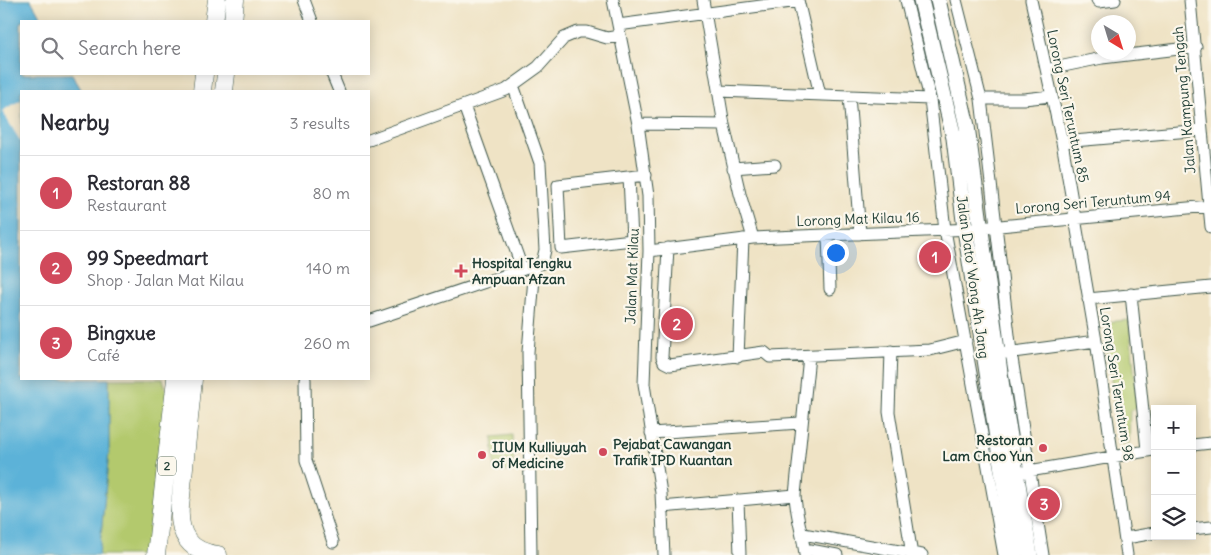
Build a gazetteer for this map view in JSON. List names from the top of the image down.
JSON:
{
  "streets": {
    "highway": ["2"],
    "main road": ["Jalan Dato' Wong Ah Jang"],
    "street": [
      "Jalan Kampung Tengah",
      "Lorong Seri Teruntum 85",
      "Lorong Seri Teruntum 94",
      "Lorong Mat Kilau 16",
      "Jalan Mat Kilau",
      "Lorong Seri Teruntum 98"
    ]
  },
  "crossings": [
    ["Jalan Kampung Tengah", "Lorong Seri Teruntum 94"],
    ["Lorong Seri Teruntum 85", "Lorong Seri Teruntum 94"],
    ["Lorong Seri Teruntum 85", "Lorong Seri Teruntum 98"],
    ["Lorong Seri Teruntum 94", "Lorong Mat Kilau 16"],
    ["Lorong Seri Teruntum 94", "Jalan Dato' Wong Ah Jang"],
    ["Lorong Seri Teruntum 94", "Lorong Seri Teruntum 98"],
    ["Lorong Mat Kilau 16", "Jalan Mat Kilau"],
    ["Lorong Mat Kilau 16", "Jalan Dato' Wong Ah Jang"]
  ],
  "places": {
    "health": ["Hospital Tengku Ampuan Afzan"],
    "other": ["Restoran Lam Choo Yun", "Pejabat Cawangan Trafik IPD Kuantan", "IIUM Kulliyyah of Medicine"]
  },
  "north": "bottom right",
  "page": {
    "search": "Search here",
    "heading": ["Nearby", "3 results"],
    "list": [
      {
        "mark": "1",
        "name": "Restoran 88",
        "note": "Restaurant",
        "value": "80 m"
      },
      {
        "mark": "2",
        "name": "99 Speedmart",
        "note": "Shop · Jalan Mat Kilau",
        "value": "140 m"
      },
      {
        "mark": "3",
        "name": "Bingxue",
        "note": "Café",
        "value": "260 m"
      }
    ],
    "pins": ["1", "2", "3"],
    "map_buttons": ["+", "−"]
  }
}
